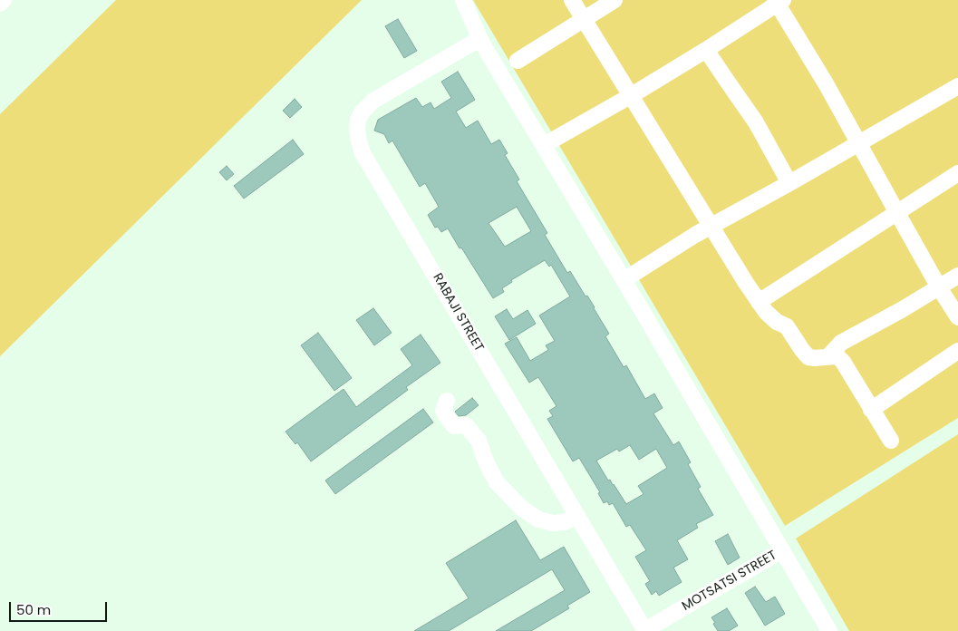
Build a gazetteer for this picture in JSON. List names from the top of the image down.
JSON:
{
  "streets": {
    "street": ["RABAJI STREET", "MOTSATSI STREET"]
  },
  "crossings": [
    ["RABAJI STREET", "MOTSATSI STREET"]
  ],
  "scale_bar": "50 m"
}
